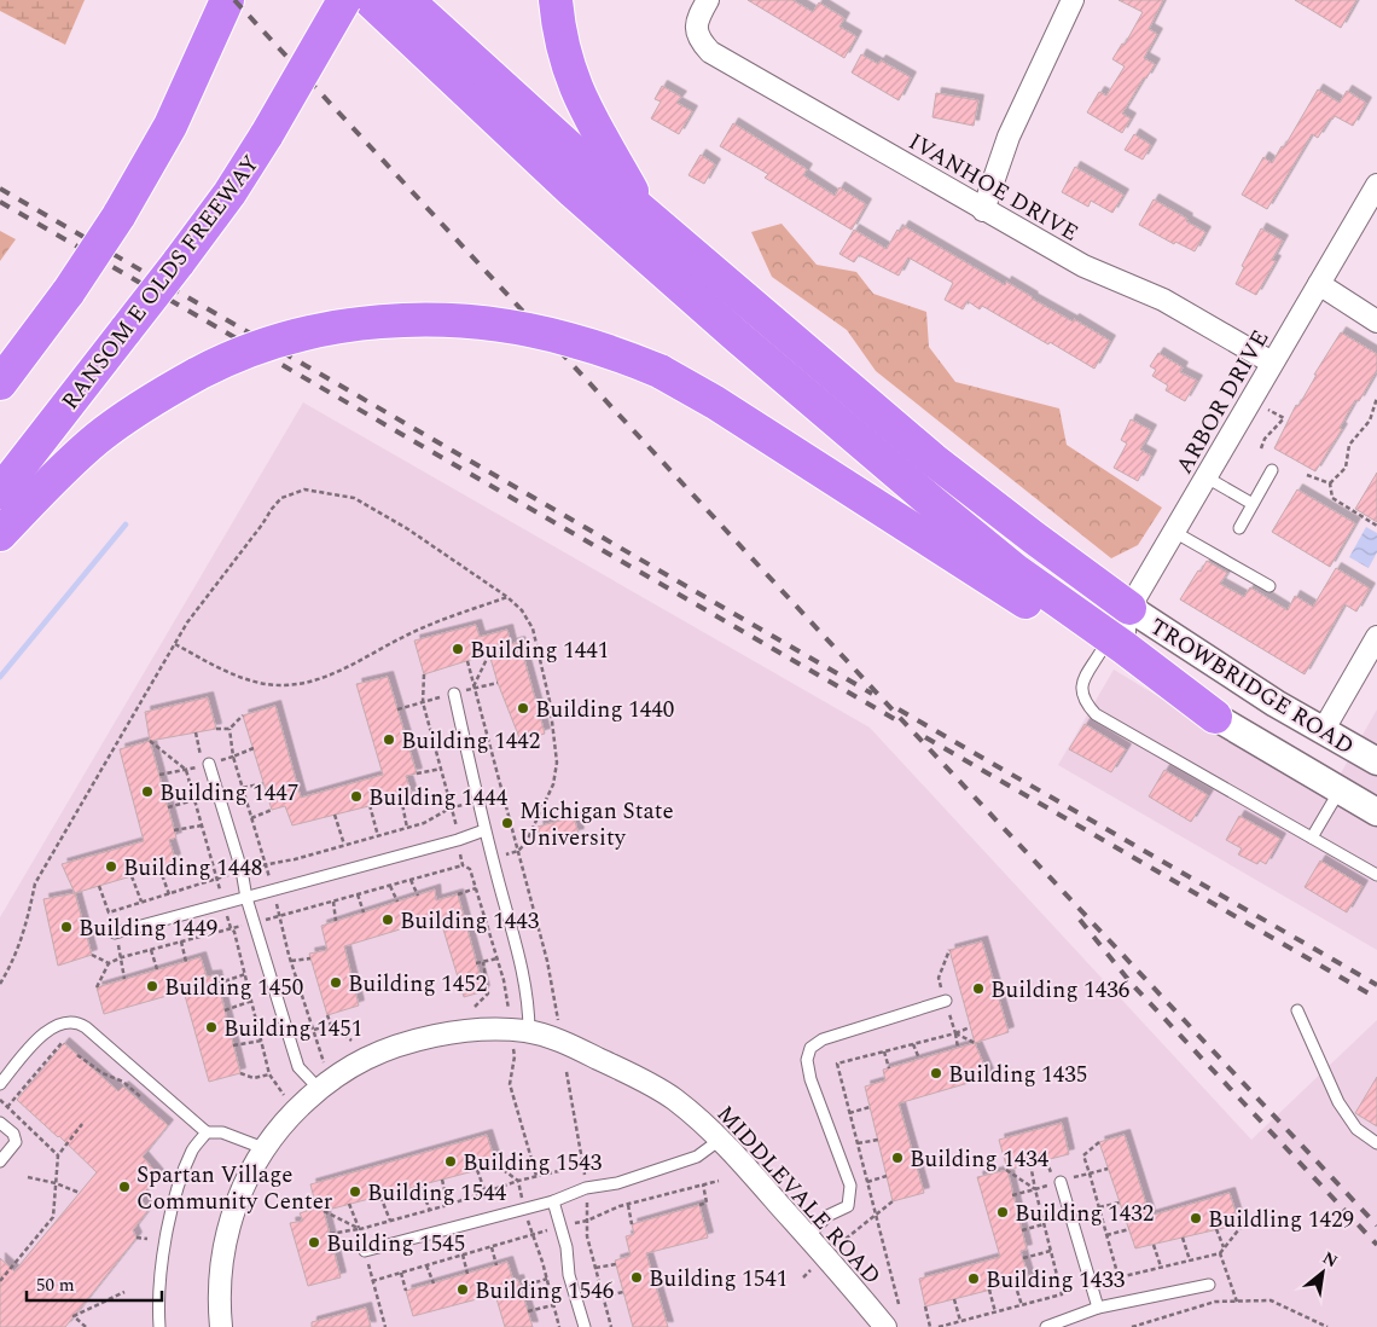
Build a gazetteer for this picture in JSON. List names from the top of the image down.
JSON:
{
  "streets": {
    "highway": ["RANSOM E OLDS FREEWAY"],
    "street": [
      "IVANHOE DRIVE",
      "ARBOR DRIVE",
      "TROWBRIDGE ROAD",
      "MIDDLEVALE ROAD"
    ]
  },
  "crossings": [
    ["IVANHOE DRIVE", "ARBOR DRIVE"],
    ["ARBOR DRIVE", "TROWBRIDGE ROAD"]
  ],
  "places": [
    "Building 1441",
    "Building 1440",
    "Building 1442",
    "Building 1447",
    "Building 1444",
    "Michigan State University",
    "Building 1448",
    "Building 1443",
    "Building 1449",
    "Building 1452",
    "Building 1450",
    "Building 1436",
    "Building 1451",
    "Building 1435",
    "Building 1434",
    "Building 1543",
    "Spartan Village Community Center",
    "Building 1544",
    "Building 1432",
    "Buildling 1429",
    "Building 1545",
    "Building 1541",
    "Building 1433",
    "Building 1546"
  ],
  "scale_bar": "50 m",
  "north": "top right"
}
